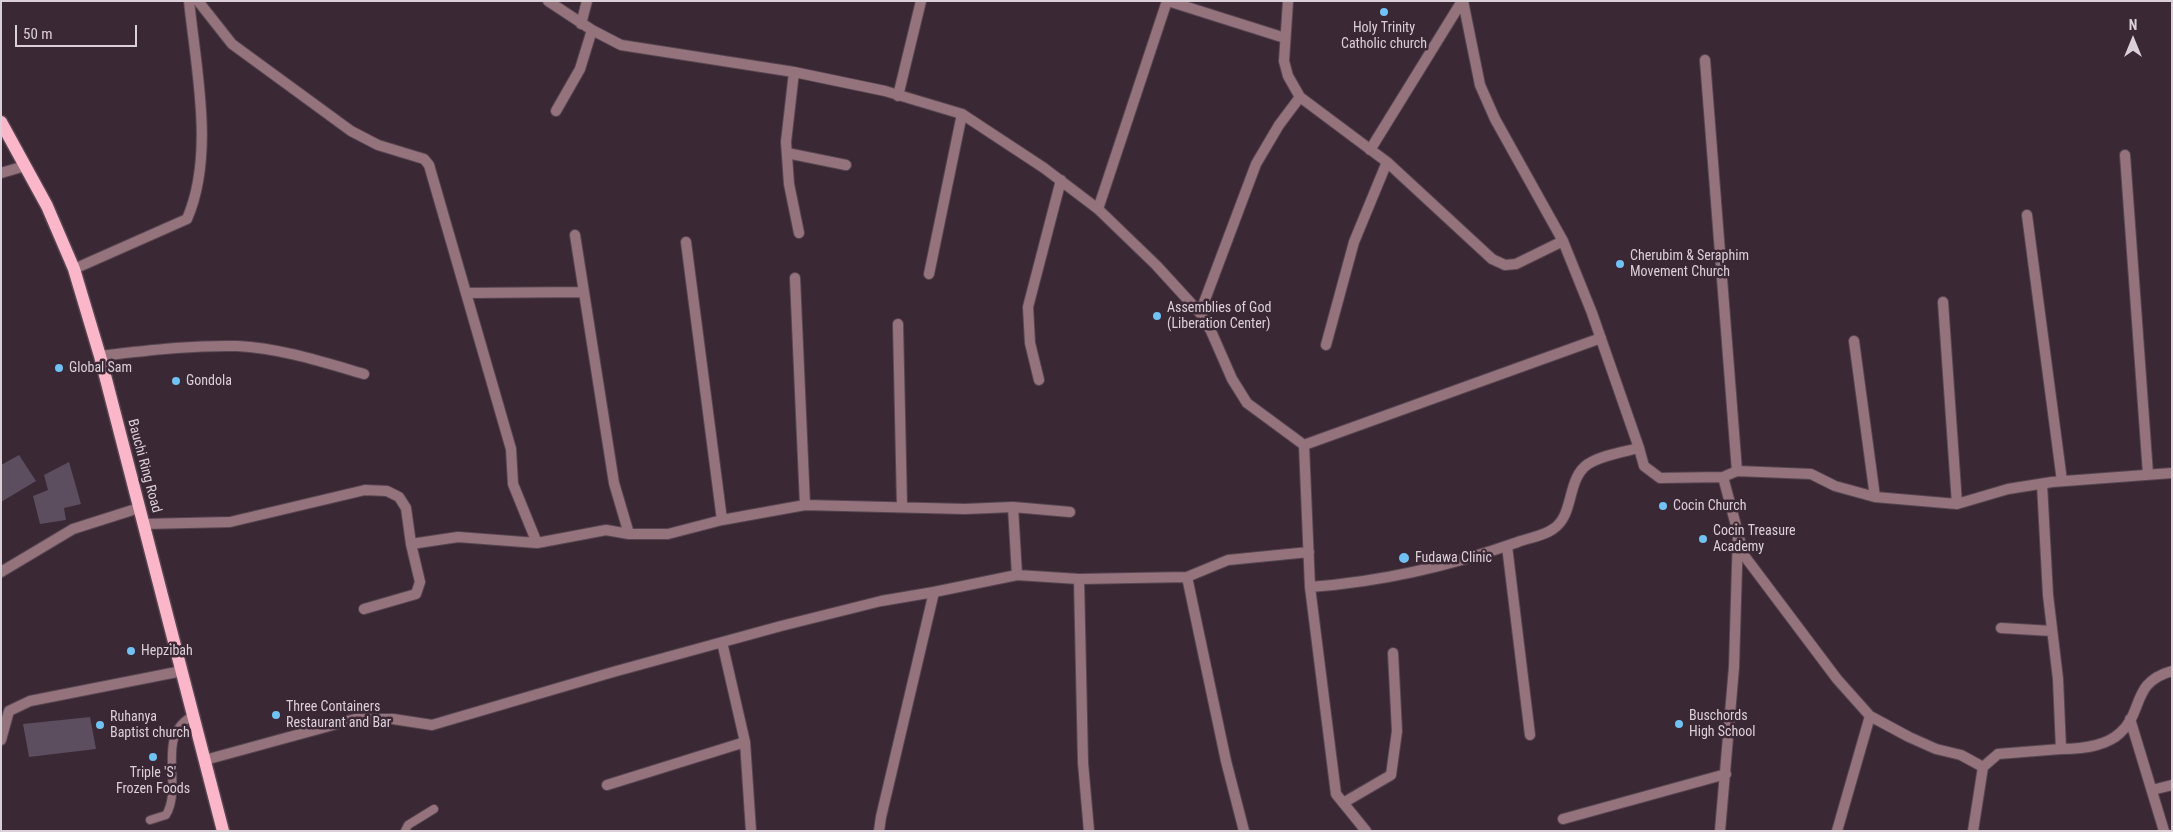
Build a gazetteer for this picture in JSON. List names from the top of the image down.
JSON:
{
  "streets": {
    "main road": ["Bauchi Ring Road"]
  },
  "places": [
    "Holy Trinity Catholic church",
    "Cherubim & Seraphim Movement Church",
    "Assemblies of God (Liberation Center)",
    "Global Sam",
    "Gondola",
    "Cocin Church",
    "Cocin Treasure Academy",
    "Fudawa Clinic",
    "Hepzibah",
    "Three Containers Restaurant and Bar",
    "Buschords High School",
    "Ruhanya Baptist church",
    "Triple 'S' Frozen Foods"
  ],
  "scale_bar": "50 m",
  "north": "top"
}
